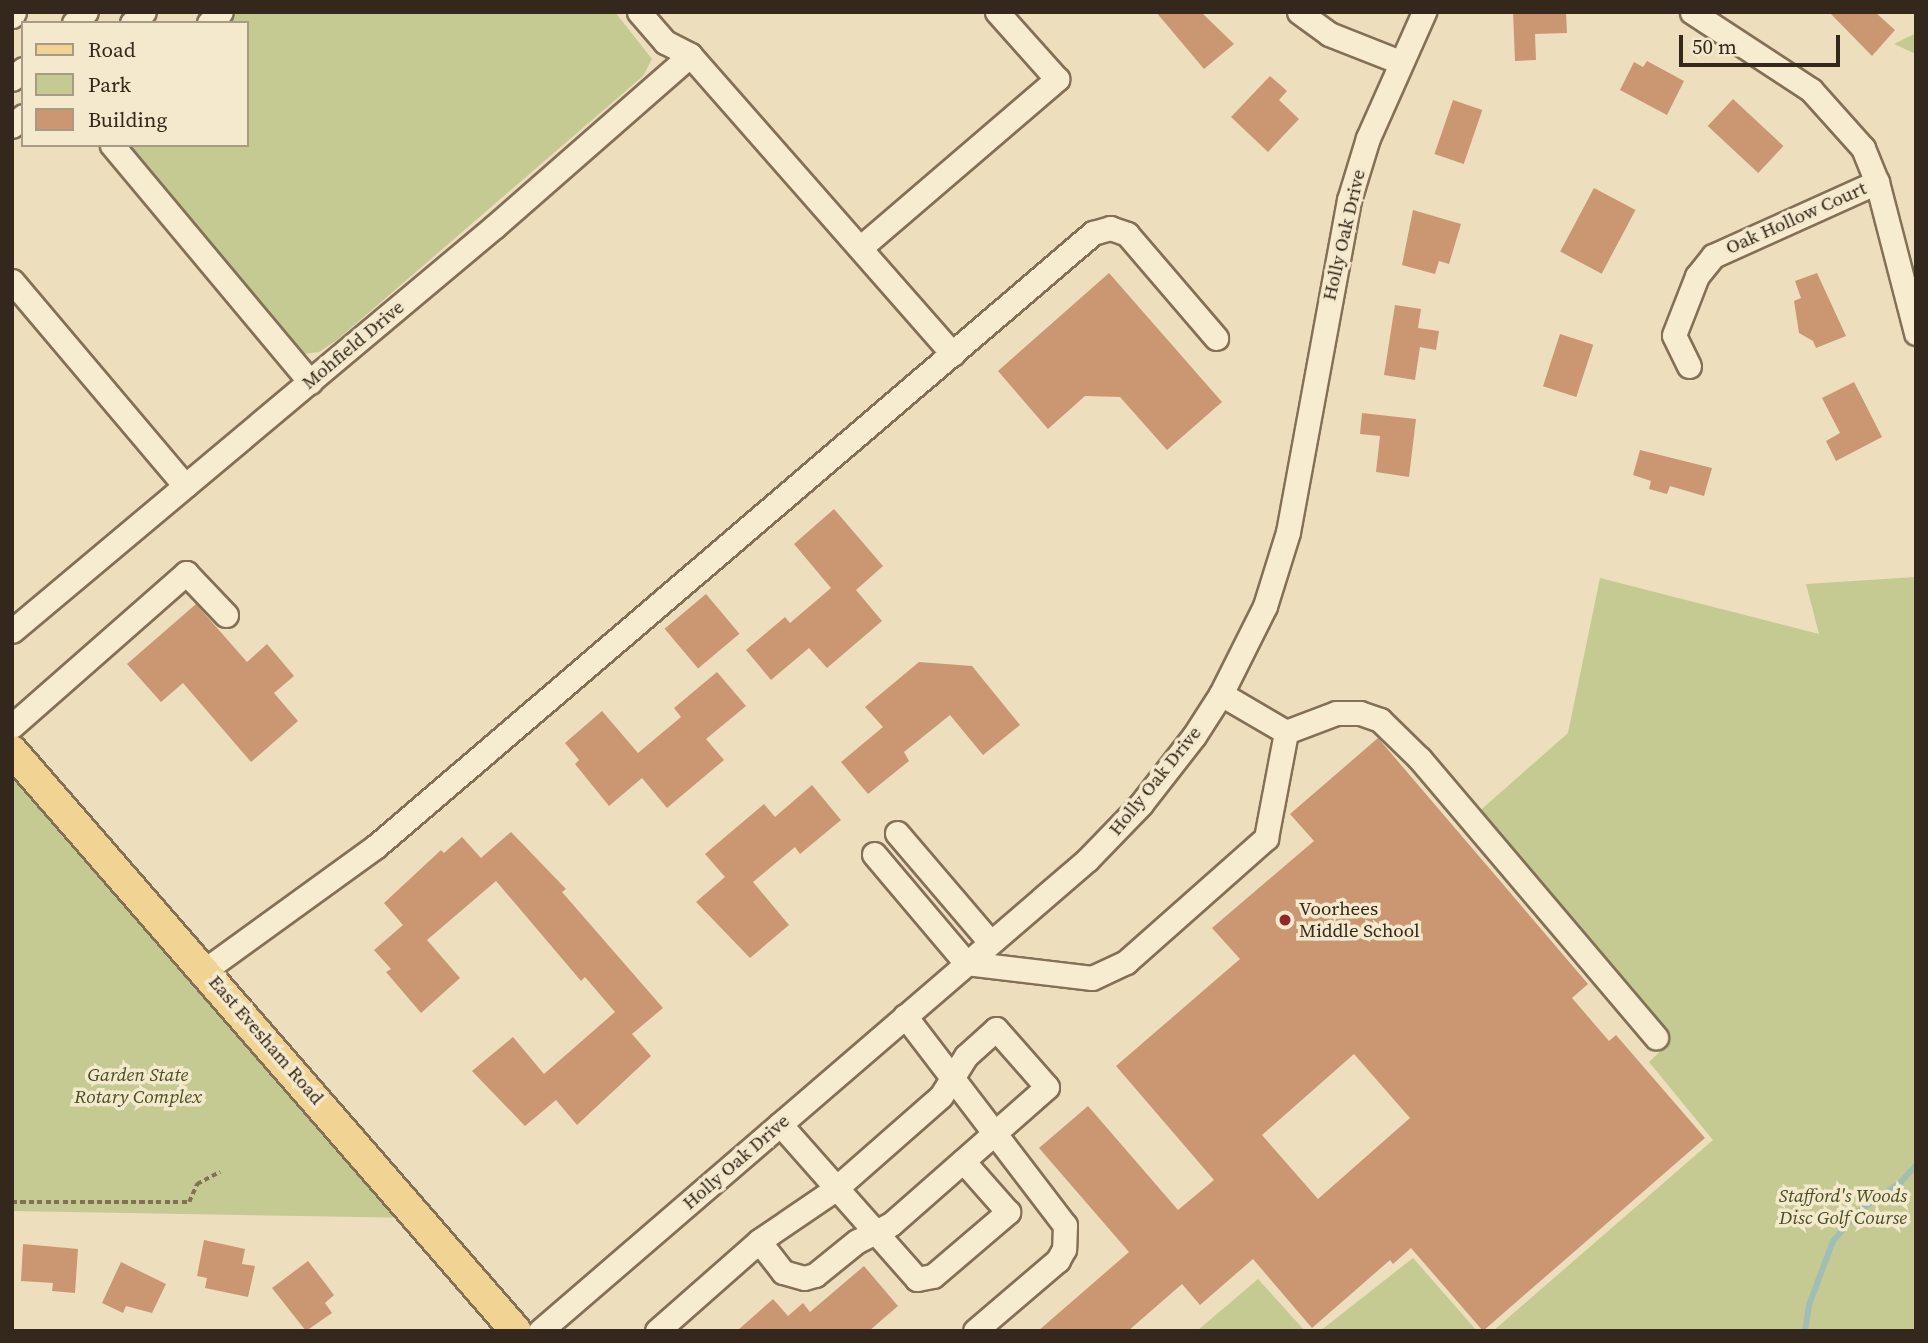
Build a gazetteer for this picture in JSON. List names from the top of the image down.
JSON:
{
  "streets": {
    "main road": ["East Evesham Road"],
    "street": ["Oak Hollow Court", "Holly Oak Drive", "Mohfield Drive"]
  },
  "parks": ["Garden State Rotary Complex", "Stafford's Woods Disc Golf Course"],
  "places": ["Voorhees Middle School"],
  "legend": ["Road", "Park", "Building"],
  "scale_bar": "50 m"
}
